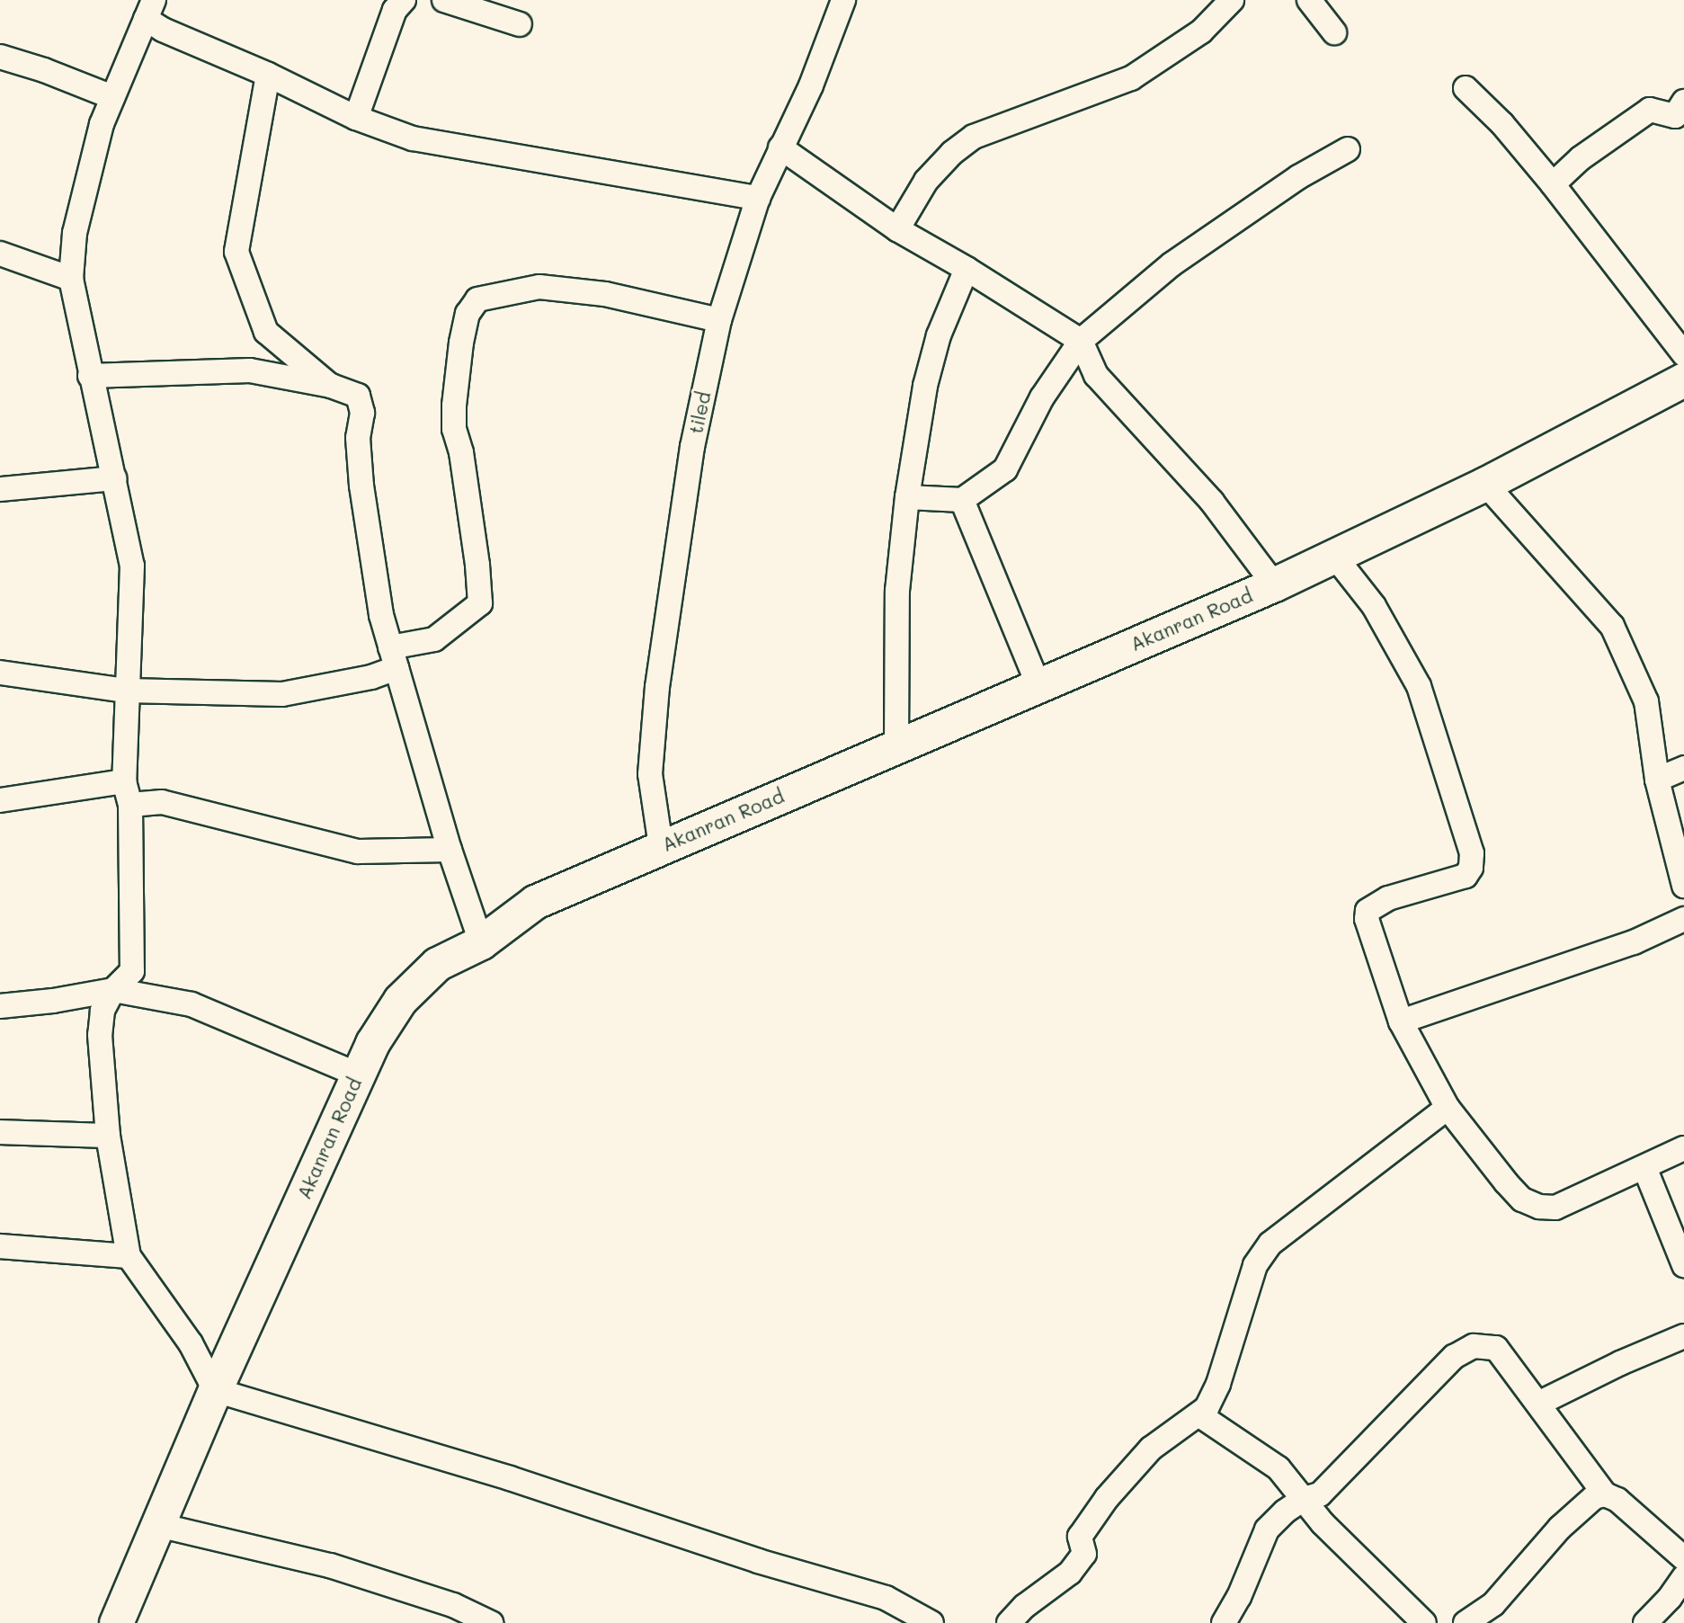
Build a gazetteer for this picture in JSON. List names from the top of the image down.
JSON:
{
  "streets": {
    "main road": ["Akanran Road"],
    "street": ["tiled"]
  },
  "crossings": [
    ["tiled", "Akanran Road"]
  ]
}
